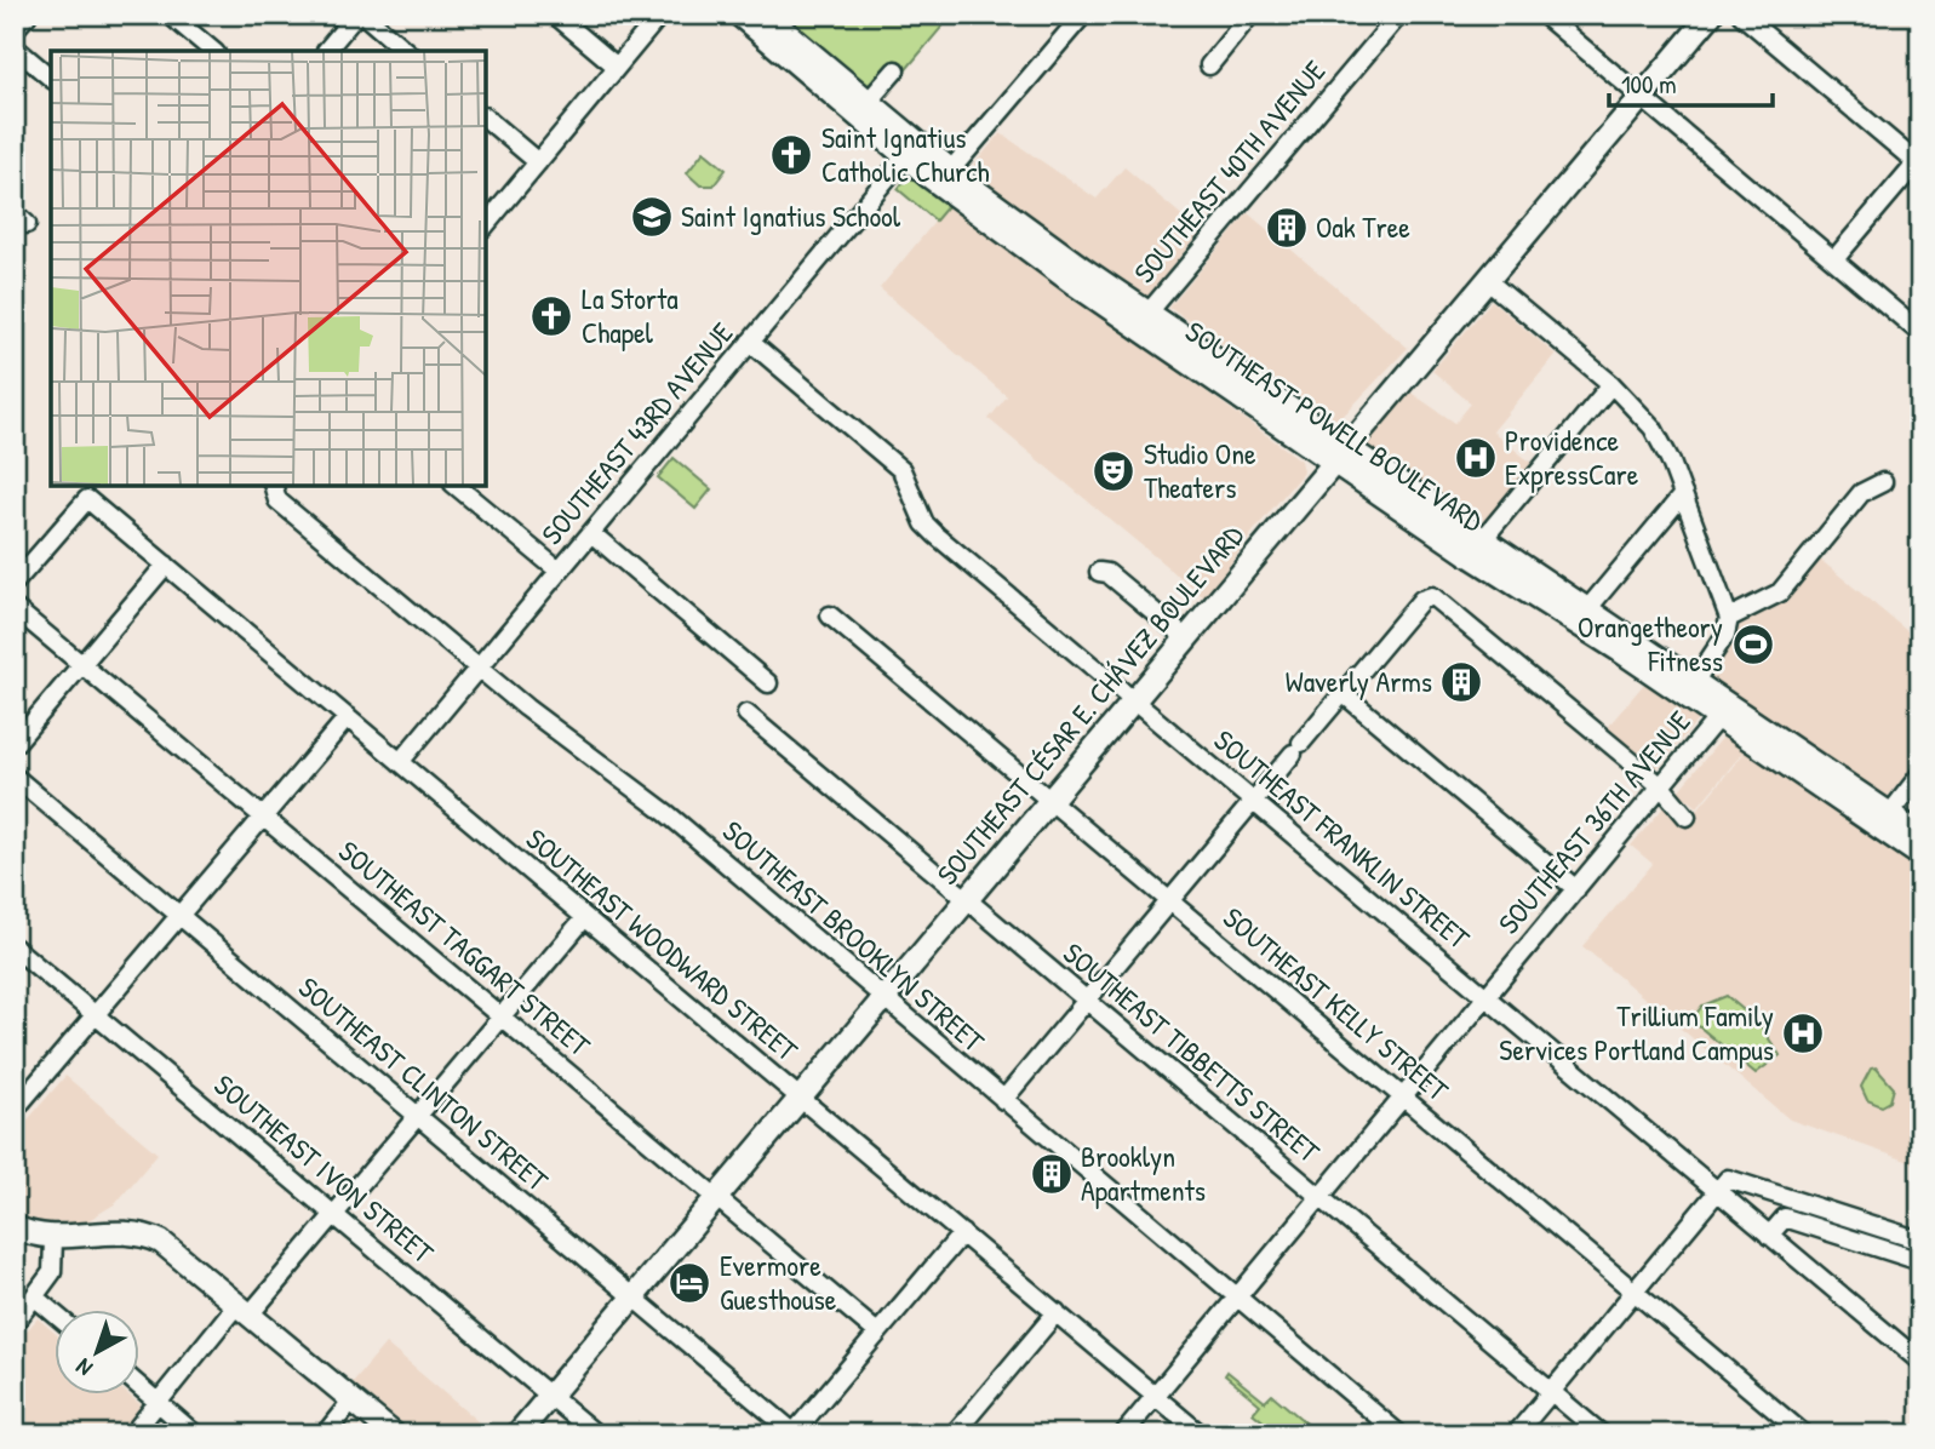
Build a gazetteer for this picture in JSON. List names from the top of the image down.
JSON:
{
  "streets": {
    "main road": ["SOUTHEAST POWELL BOULEVARD", "SOUTHEAST CÉSAR E. CHÁVEZ BOULEVARD"],
    "street": [
      "SOUTHEAST 40TH AVENUE",
      "SOUTHEAST 43RD AVENUE",
      "SOUTHEAST 36TH AVENUE",
      "SOUTHEAST FRANKLIN STREET",
      "SOUTHEAST BROOKLYN STREET",
      "SOUTHEAST WOODWARD STREET",
      "SOUTHEAST TAGGART STREET",
      "SOUTHEAST KELLY STREET",
      "SOUTHEAST TIBBETTS STREET",
      "SOUTHEAST CLINTON STREET",
      "SOUTHEAST IVON STREET"
    ]
  },
  "crossings": [
    ["SOUTHEAST 40TH AVENUE", "SOUTHEAST POWELL BOULEVARD"],
    ["SOUTHEAST POWELL BOULEVARD", "SOUTHEAST 43RD AVENUE"],
    ["SOUTHEAST POWELL BOULEVARD", "SOUTHEAST CÉSAR E. CHÁVEZ BOULEVARD"],
    ["SOUTHEAST POWELL BOULEVARD", "SOUTHEAST 36TH AVENUE"],
    ["SOUTHEAST 43RD AVENUE", "SOUTHEAST FRANKLIN STREET"],
    ["SOUTHEAST 43RD AVENUE", "SOUTHEAST BROOKLYN STREET"],
    ["SOUTHEAST 43RD AVENUE", "SOUTHEAST WOODWARD STREET"],
    ["SOUTHEAST CÉSAR E. CHÁVEZ BOULEVARD", "SOUTHEAST FRANKLIN STREET"],
    ["SOUTHEAST CÉSAR E. CHÁVEZ BOULEVARD", "SOUTHEAST BROOKLYN STREET"],
    ["SOUTHEAST CÉSAR E. CHÁVEZ BOULEVARD", "SOUTHEAST WOODWARD STREET"],
    ["SOUTHEAST CÉSAR E. CHÁVEZ BOULEVARD", "SOUTHEAST TAGGART STREET"],
    ["SOUTHEAST CÉSAR E. CHÁVEZ BOULEVARD", "SOUTHEAST KELLY STREET"],
    ["SOUTHEAST CÉSAR E. CHÁVEZ BOULEVARD", "SOUTHEAST TIBBETTS STREET"],
    ["SOUTHEAST CÉSAR E. CHÁVEZ BOULEVARD", "SOUTHEAST CLINTON STREET"],
    ["SOUTHEAST CÉSAR E. CHÁVEZ BOULEVARD", "SOUTHEAST IVON STREET"],
    ["SOUTHEAST 36TH AVENUE", "SOUTHEAST FRANKLIN STREET"],
    ["SOUTHEAST 36TH AVENUE", "SOUTHEAST BROOKLYN STREET"],
    ["SOUTHEAST 36TH AVENUE", "SOUTHEAST WOODWARD STREET"],
    ["SOUTHEAST 36TH AVENUE", "SOUTHEAST KELLY STREET"],
    ["SOUTHEAST 36TH AVENUE", "SOUTHEAST TIBBETTS STREET"]
  ],
  "places": {
    "church": ["Saint Ignatius Catholic Church", "La Storta Chapel"],
    "school or university": ["Saint Ignatius School"],
    "building": ["Oak Tree", "Waverly Arms", "Brooklyn Apartments"],
    "hospital": ["Providence ExpressCare", "Trillium Family Services Portland Campus"],
    "theatre": ["Studio One Theaters"],
    "sports": ["Orangetheory Fitness"],
    "hotel": ["Evermore Guesthouse"]
  },
  "scale_bar": "100 m",
  "north": "bottom left"
}
